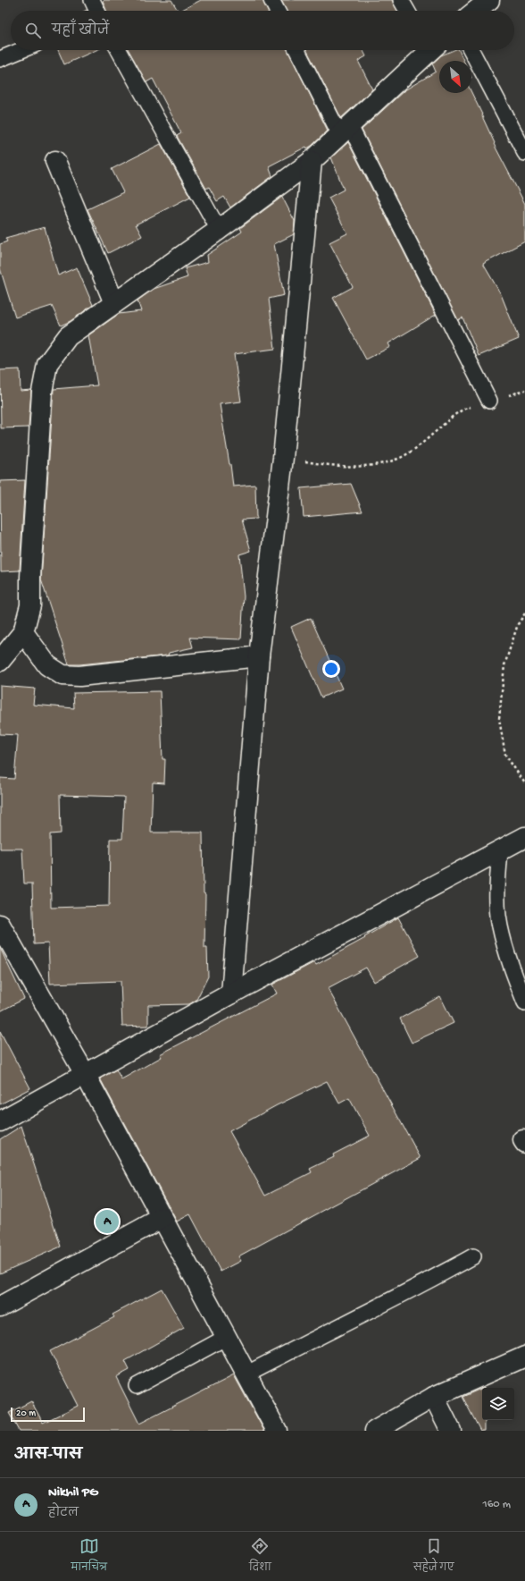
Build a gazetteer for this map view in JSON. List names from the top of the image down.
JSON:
{
  "scale_bar": "20 m",
  "north": "bottom right",
  "page": {
    "search": "यहाँ खोजें",
    "pins": "A",
    "scale": "20 m",
    "heading": "आस-पास",
    "list": [
      {
        "mark": "A",
        "name": "Nikhil PG",
        "note": "होटल",
        "value": "160 m"
      }
    ],
    "nav": ["मानचित्र", "दिशा", "सहेजे गए"]
  }
}
